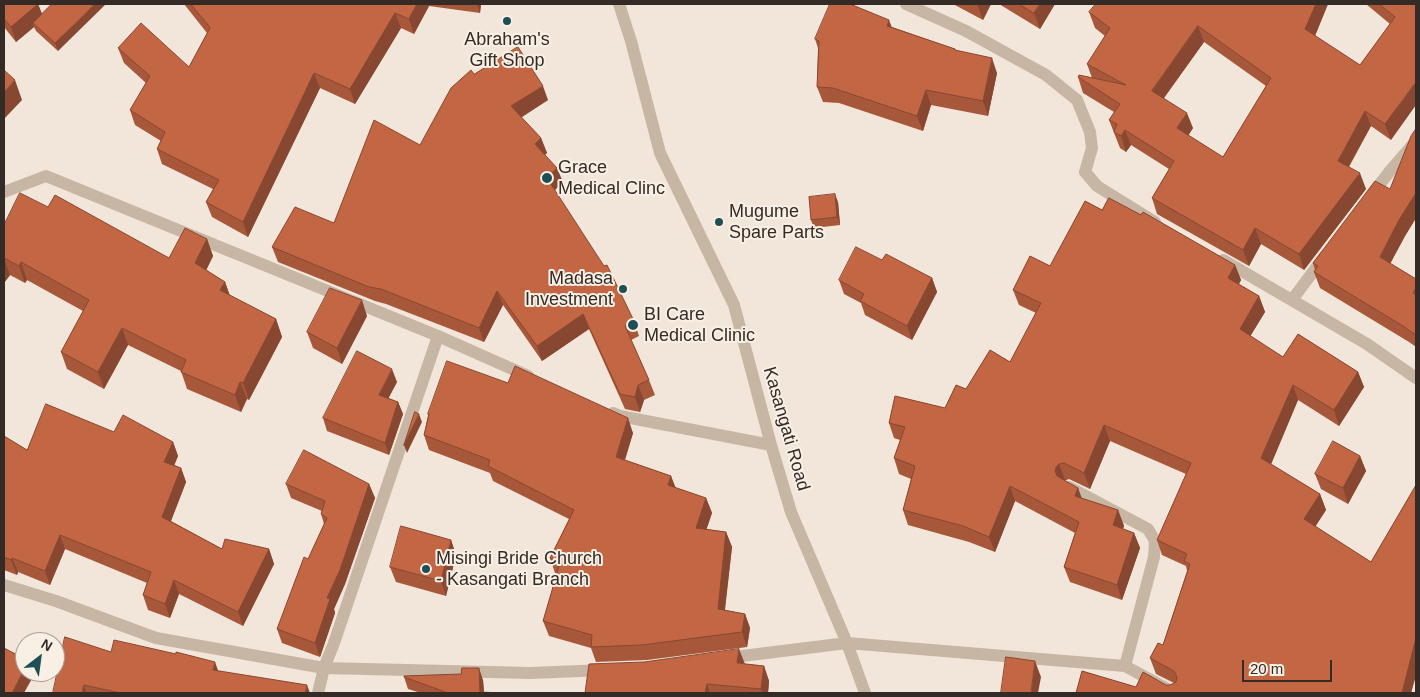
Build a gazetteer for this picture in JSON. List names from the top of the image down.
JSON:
{
  "streets": {
    "street": ["Kasangati Road"]
  },
  "places": [
    "Abraham's Gift Shop",
    "Grace Medical Clinc",
    "Mugume Spare Parts",
    "Madasa Investment",
    "BI Care Medical Clinic",
    "Misingi Bride Church - Kasangati Branch"
  ],
  "scale_bar": "20 m",
  "north": "top right"
}
